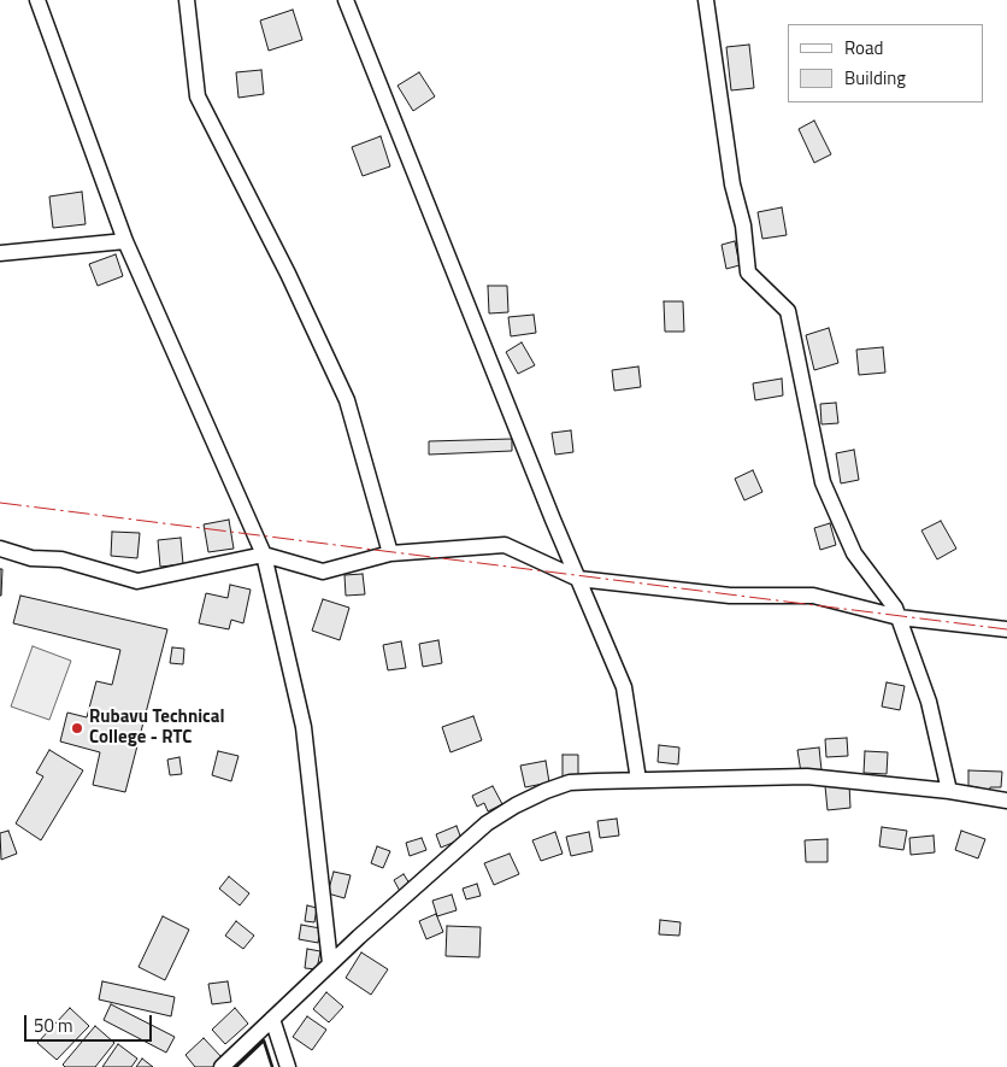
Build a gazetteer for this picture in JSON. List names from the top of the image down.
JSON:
{
  "places": ["Rubavu Technical College - RTC"],
  "legend": ["Road", "Building"],
  "scale_bar": "50 m"
}
